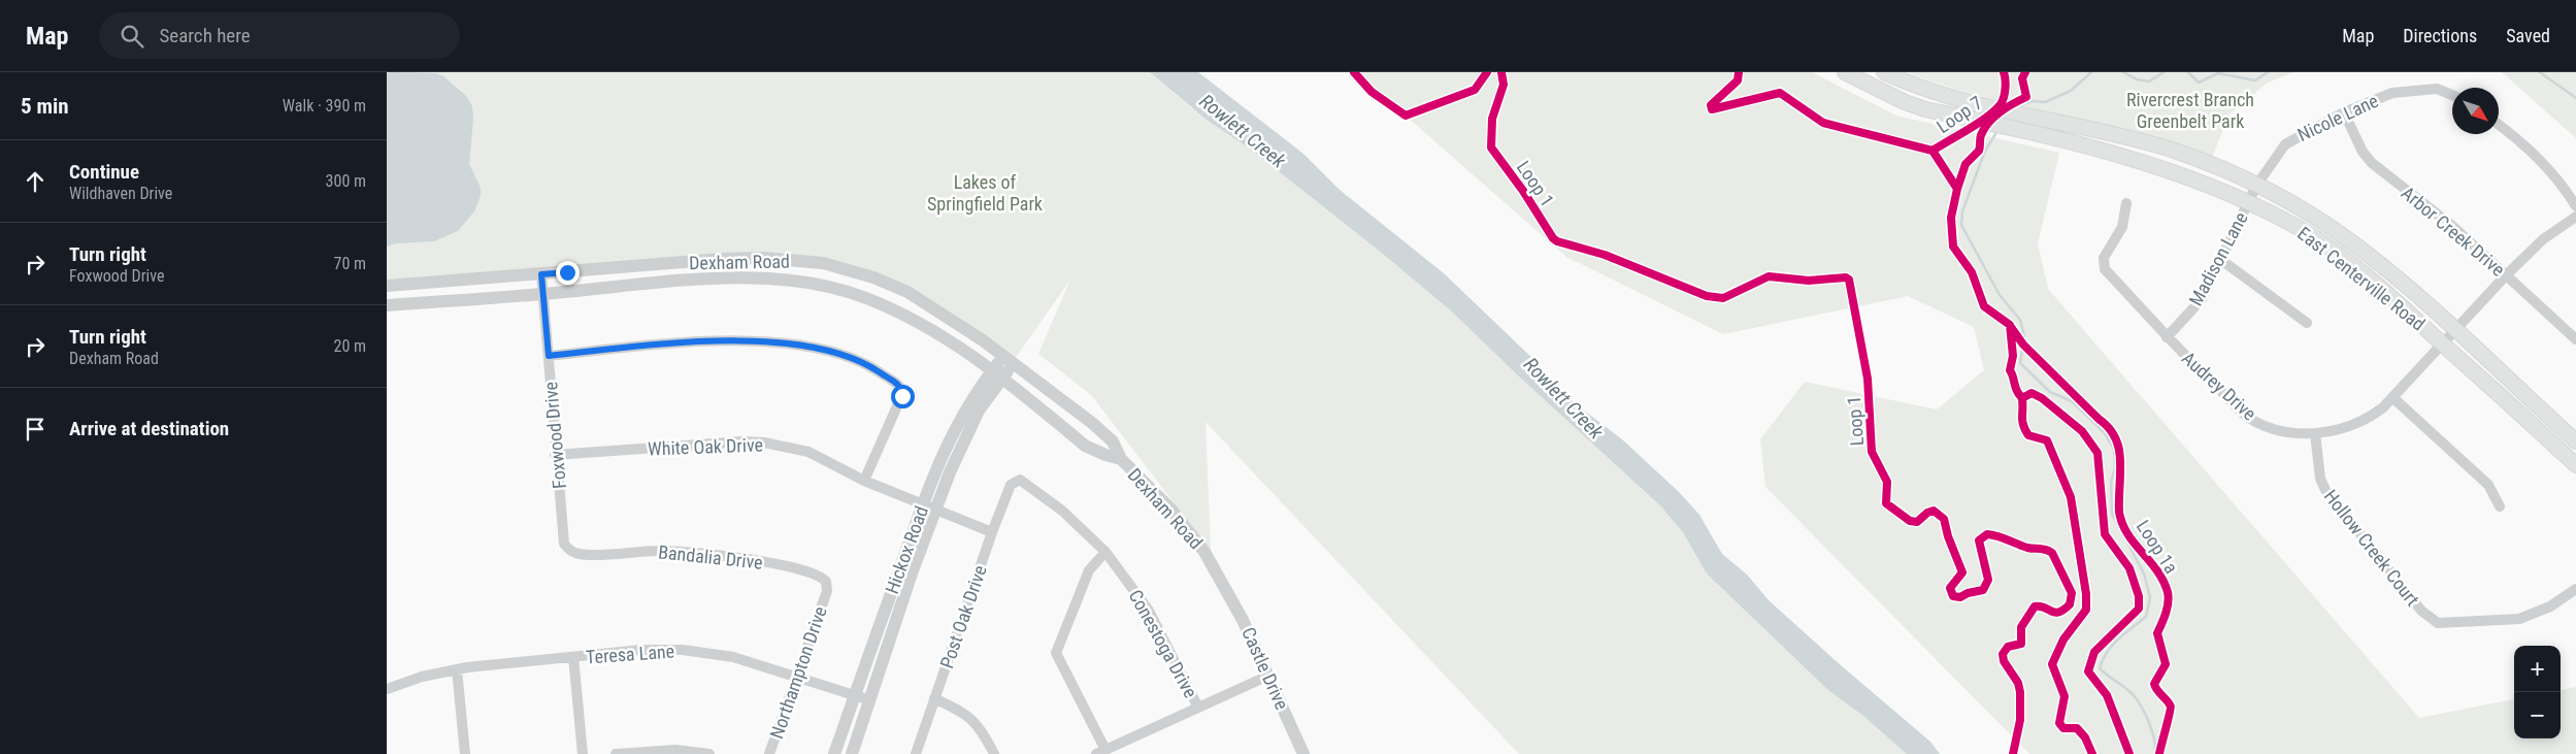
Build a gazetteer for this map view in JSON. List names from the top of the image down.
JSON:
{
  "streets": {
    "main road": ["East Centerville Road"],
    "street": [
      "Nicole Lane",
      "Arbor Creek Drive",
      "Madison Lane",
      "Dexham Road",
      "Audrey Drive",
      "Foxwood Drive",
      "White Oak Drive",
      "Hollow Creek Court",
      "Hickox Road",
      "Bandalia Drive",
      "Post Oak Drive",
      "Conestoga Drive",
      "Teresa Lane",
      "Castle Drive",
      "Northampton Drive"
    ],
    "cycle path": ["Loop 7", "Loop 1", "Loop 1a"]
  },
  "crossings": [
    ["Nicole Lane", "Arbor Creek Drive"],
    ["Nicole Lane", "Madison Lane"],
    ["Nicole Lane", "East Centerville Road"],
    ["Arbor Creek Drive", "Audrey Drive"],
    ["Madison Lane", "East Centerville Road"],
    ["Madison Lane", "Audrey Drive"],
    ["Dexham Road", "Foxwood Drive"],
    ["Dexham Road", "Hickox Road"],
    ["Dexham Road", "Castle Drive"],
    ["East Centerville Road", "Audrey Drive"],
    ["Audrey Drive", "Hollow Creek Court"],
    ["Foxwood Drive", "White Oak Drive"],
    ["Foxwood Drive", "Bandalia Drive"],
    ["White Oak Drive", "Hickox Road"],
    ["White Oak Drive", "Post Oak Drive"],
    ["Hickox Road", "Teresa Lane"],
    ["Bandalia Drive", "Northampton Drive"],
    ["Post Oak Drive", "Conestoga Drive"],
    ["Teresa Lane", "Northampton Drive"]
  ],
  "water": ["Rowlett Creek"],
  "parks": ["Rivercrest Branch Greenbelt Park", "Lakes of Springfield Park"],
  "north": "bottom right",
  "page": {
    "header": "Map",
    "search": "Search here",
    "nav": ["Map", "Directions", "Saved"],
    "heading": ["5 min", "Walk · 390 m"],
    "list": [
      ["Continue", "Wildhaven Drive", "300 m"],
      ["Turn right", "Foxwood Drive", "70 m"],
      ["Turn right", "Dexham Road", "20 m"],
      "Arrive at destination"
    ],
    "map_buttons": ["+", "−"]
  }
}
